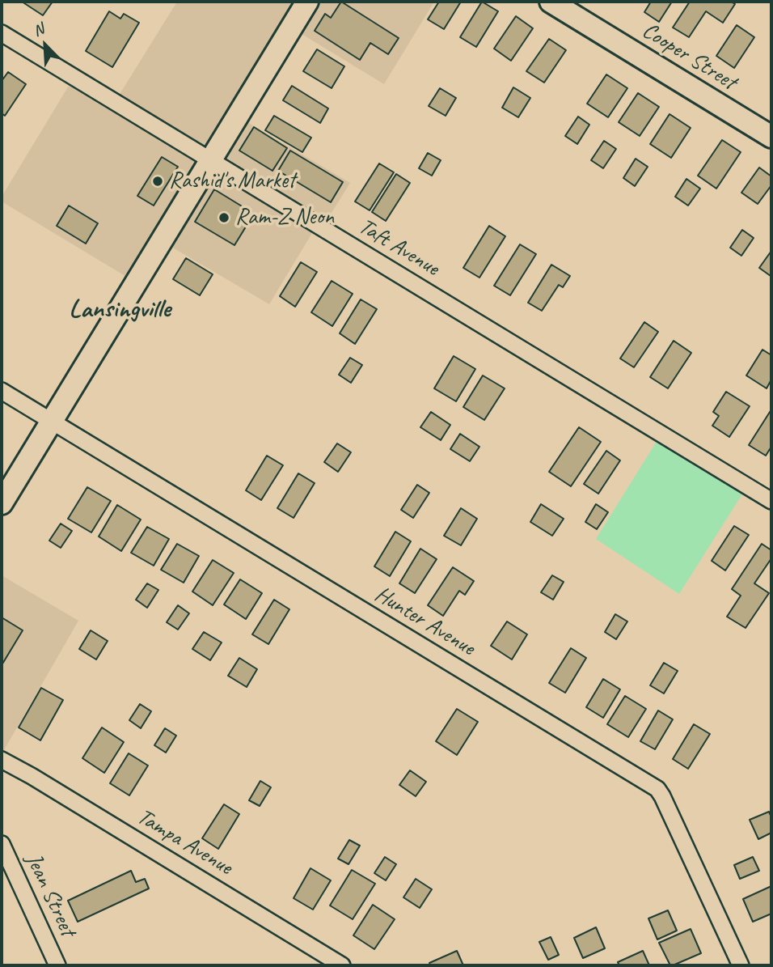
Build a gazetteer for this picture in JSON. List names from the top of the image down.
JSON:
{
  "streets": {
    "street": [
      "Cooper Street",
      "Taft Avenue",
      "Hunter Avenue",
      "Tampa Avenue",
      "Jean Street"
    ]
  },
  "districts": ["Lansingville"],
  "places": ["Rashid's Market", "Ram-Z Neon"],
  "north": "top left"
}
